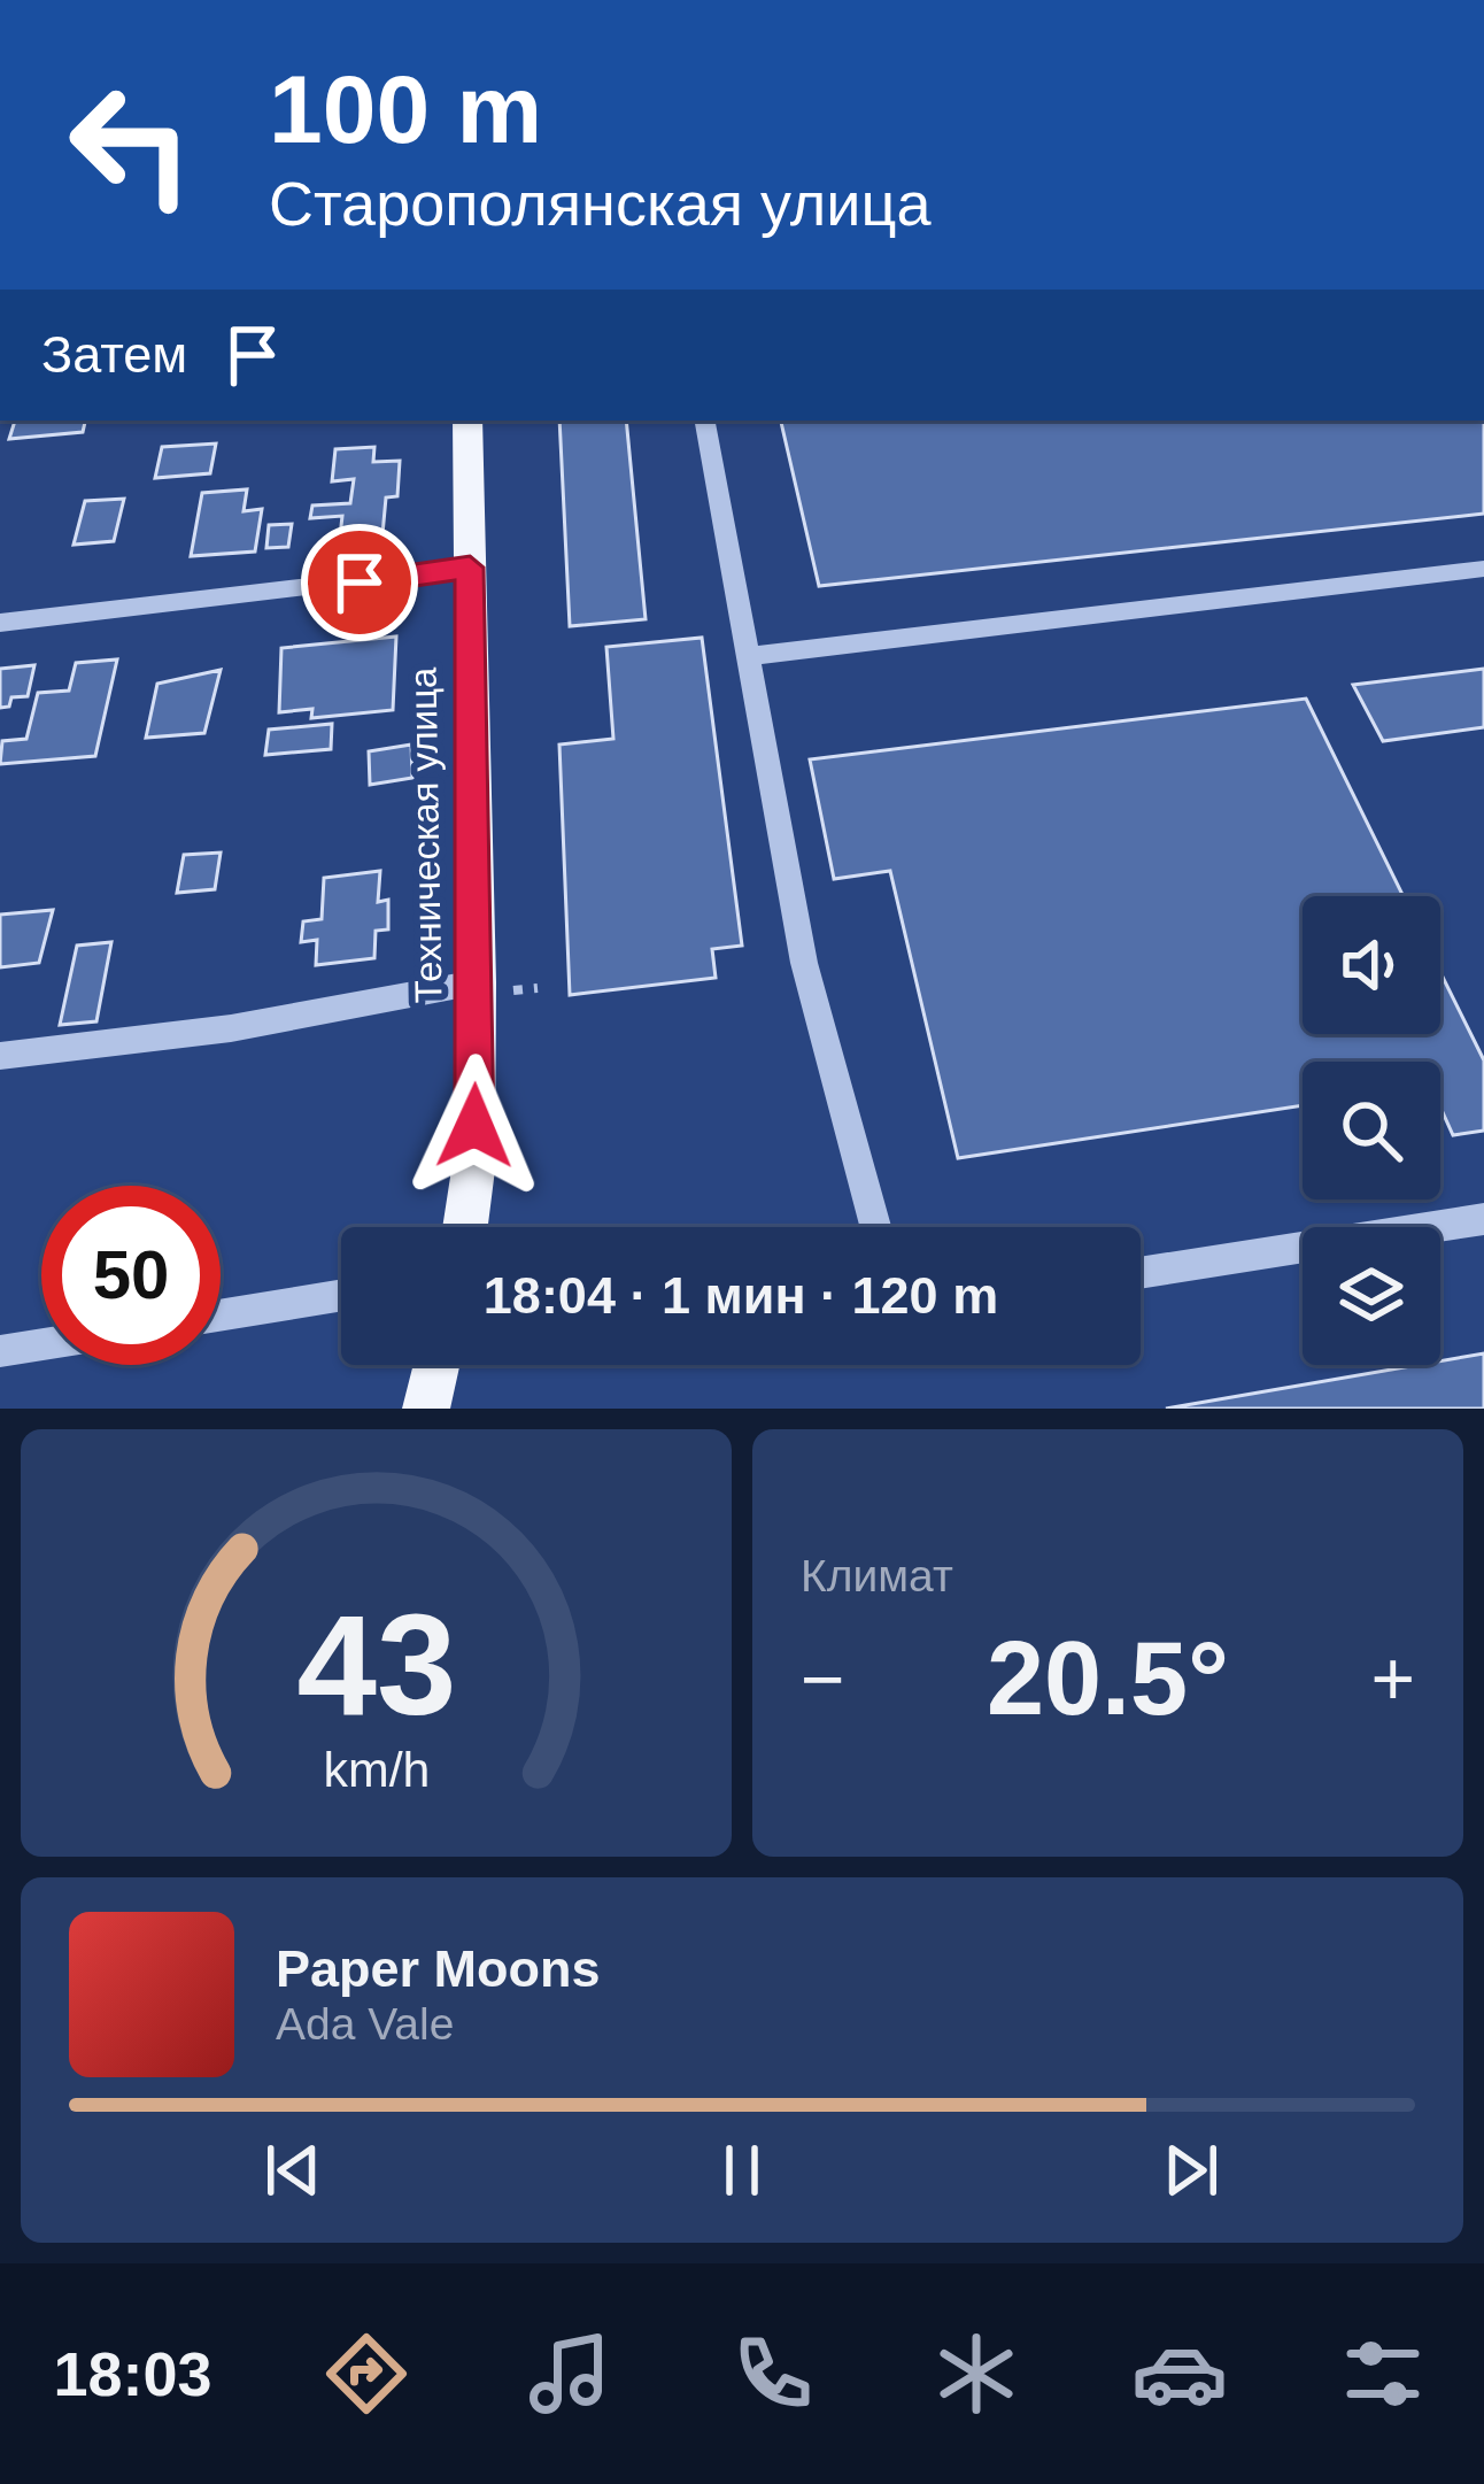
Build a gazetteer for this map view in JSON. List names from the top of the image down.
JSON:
{
  "streets": {
    "main road": ["Техническая улица"]
  },
  "page": {
    "turn": ["100 m", "Старополянская улица"],
    "then": "Затем",
    "limit": "50",
    "trip": "18:04 · 1 мин · 120 m",
    "tile": "Климат",
    "heat": ["−", "20.5°", "+"],
    "song": ["Paper Moons", "Ada Vale"],
    "tabs": "18:03",
    "gauge": ["43", "km/h"]
  }
}
